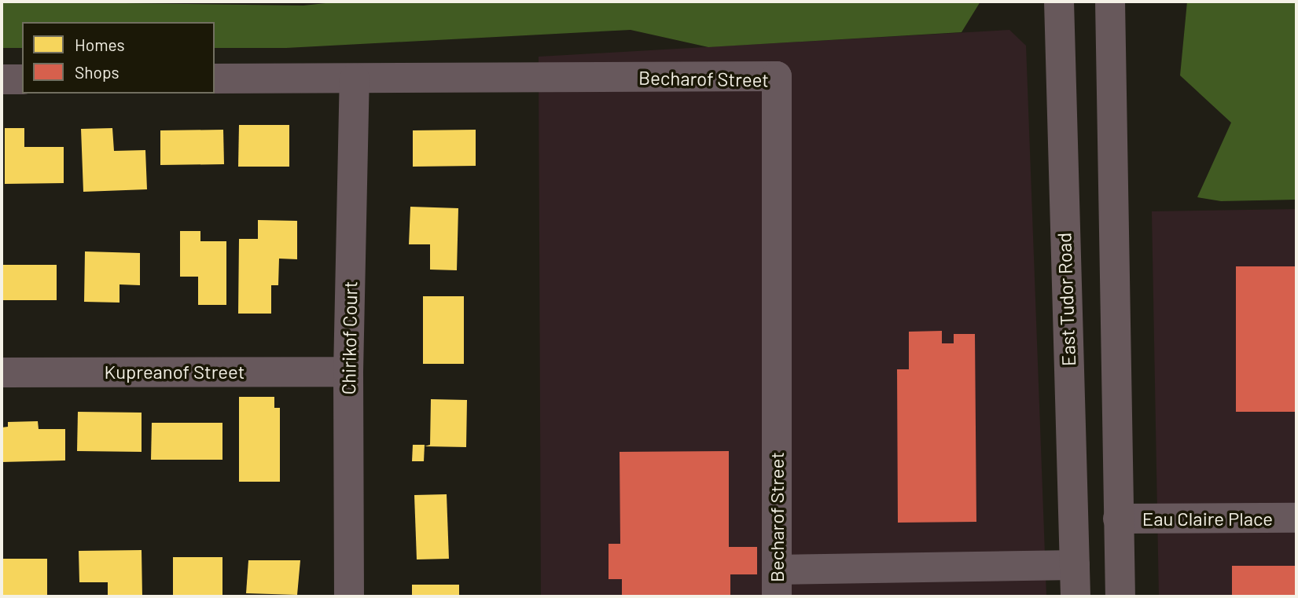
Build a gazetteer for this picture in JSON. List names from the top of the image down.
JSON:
{
  "streets": {
    "main road": ["East Tudor Road"],
    "street": [
      "Becharof Street",
      "Chirikof Court",
      "Kupreanof Street",
      "Eau Claire Place"
    ]
  },
  "crossings": [
    ["Becharof Street", "Chirikof Court"],
    ["Chirikof Court", "Kupreanof Street"]
  ],
  "legend": ["Homes", "Shops"]
}
